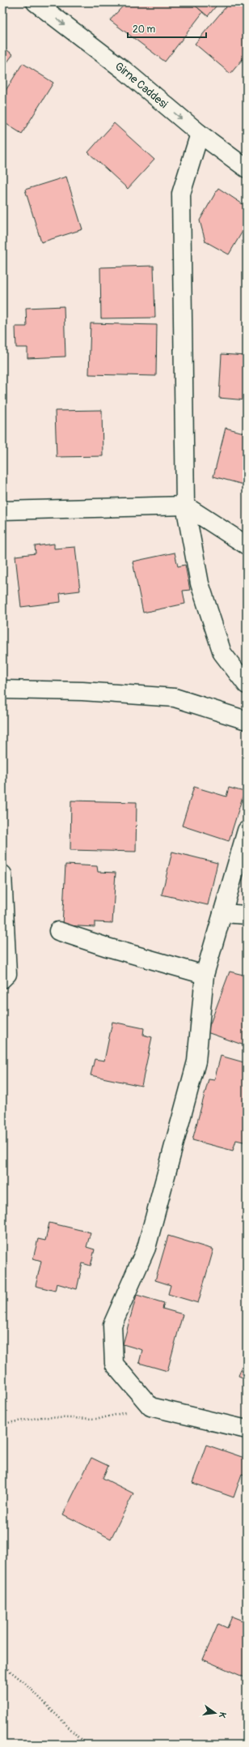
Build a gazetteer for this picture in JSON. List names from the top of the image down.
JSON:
{
  "streets": {
    "street": ["Girne Caddesi"]
  },
  "one_way": ["Girne Caddesi"],
  "scale_bar": "20 m",
  "north": "right"
}
